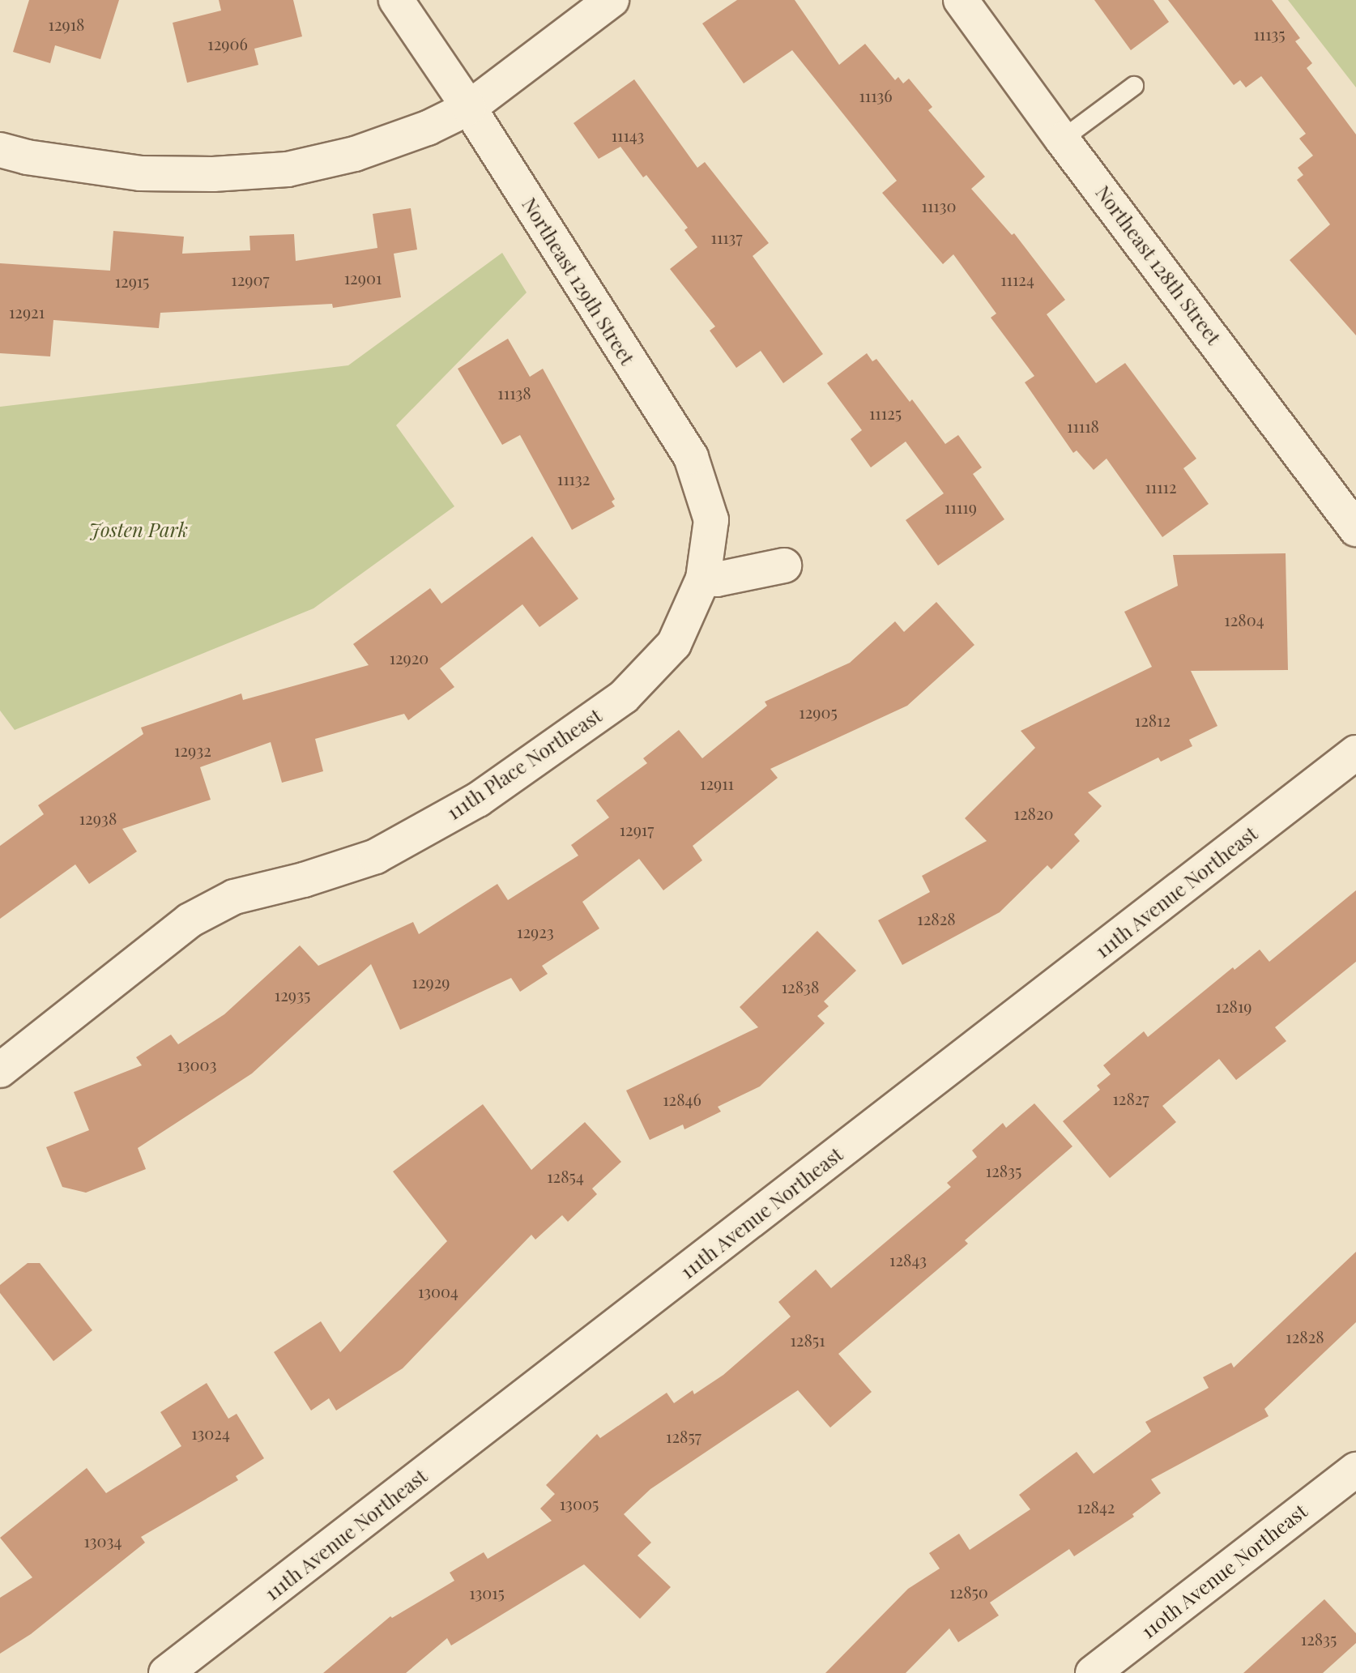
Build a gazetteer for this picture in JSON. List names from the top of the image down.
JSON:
{
  "streets": {
    "street": [
      "Northeast 128th Street",
      "Northeast 129th Street",
      "111th Place Northeast",
      "111th Avenue Northeast",
      "110th Avenue Northeast"
    ]
  },
  "crossings": [
    ["Northeast 129th Street", "111th Place Northeast"]
  ],
  "parks": ["Josten Park"],
  "house_numbers": [
    "12918",
    "11135",
    "12906",
    "11136",
    "11143",
    "11130",
    "11137",
    "12901",
    "12907",
    "11124",
    "12915",
    "12921",
    "11138",
    "11125",
    "11118",
    "11132",
    "11112",
    "11119",
    "12804",
    "12920",
    "12905",
    "12812",
    "12932",
    "12911",
    "12820",
    "12938",
    "12917",
    "12828",
    "12923",
    "12929",
    "12838",
    "12935",
    "12819",
    "13003",
    "12827",
    "12846",
    "12835",
    "12854",
    "12843",
    "13004",
    "12828",
    "12851",
    "13024",
    "12857",
    "13005",
    "12842",
    "13034",
    "12850",
    "13015",
    "12835"
  ]
}
